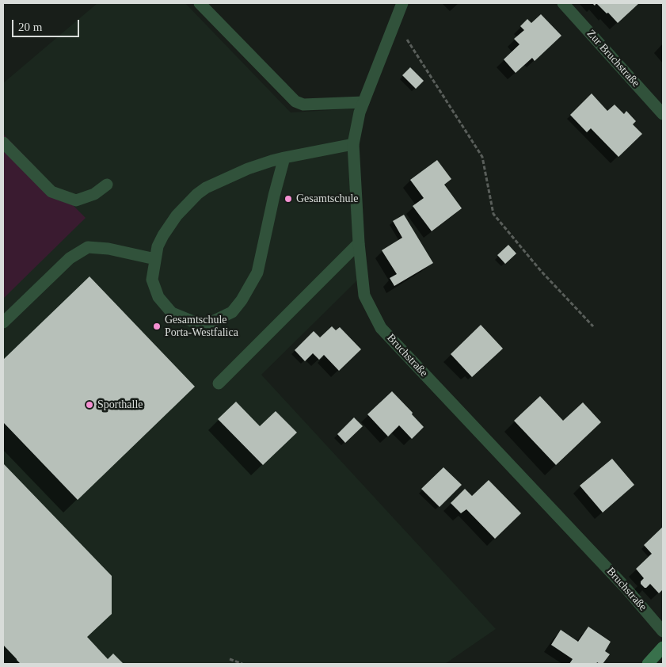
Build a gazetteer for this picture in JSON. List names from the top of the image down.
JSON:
{
  "streets": {
    "street": ["Zur Bruchstraße", "Bruchstraße"]
  },
  "places": ["Gesamtschule", "Gesamtschule Porta-Westfalica", "Sporthalle"],
  "scale_bar": "20 m"
}
